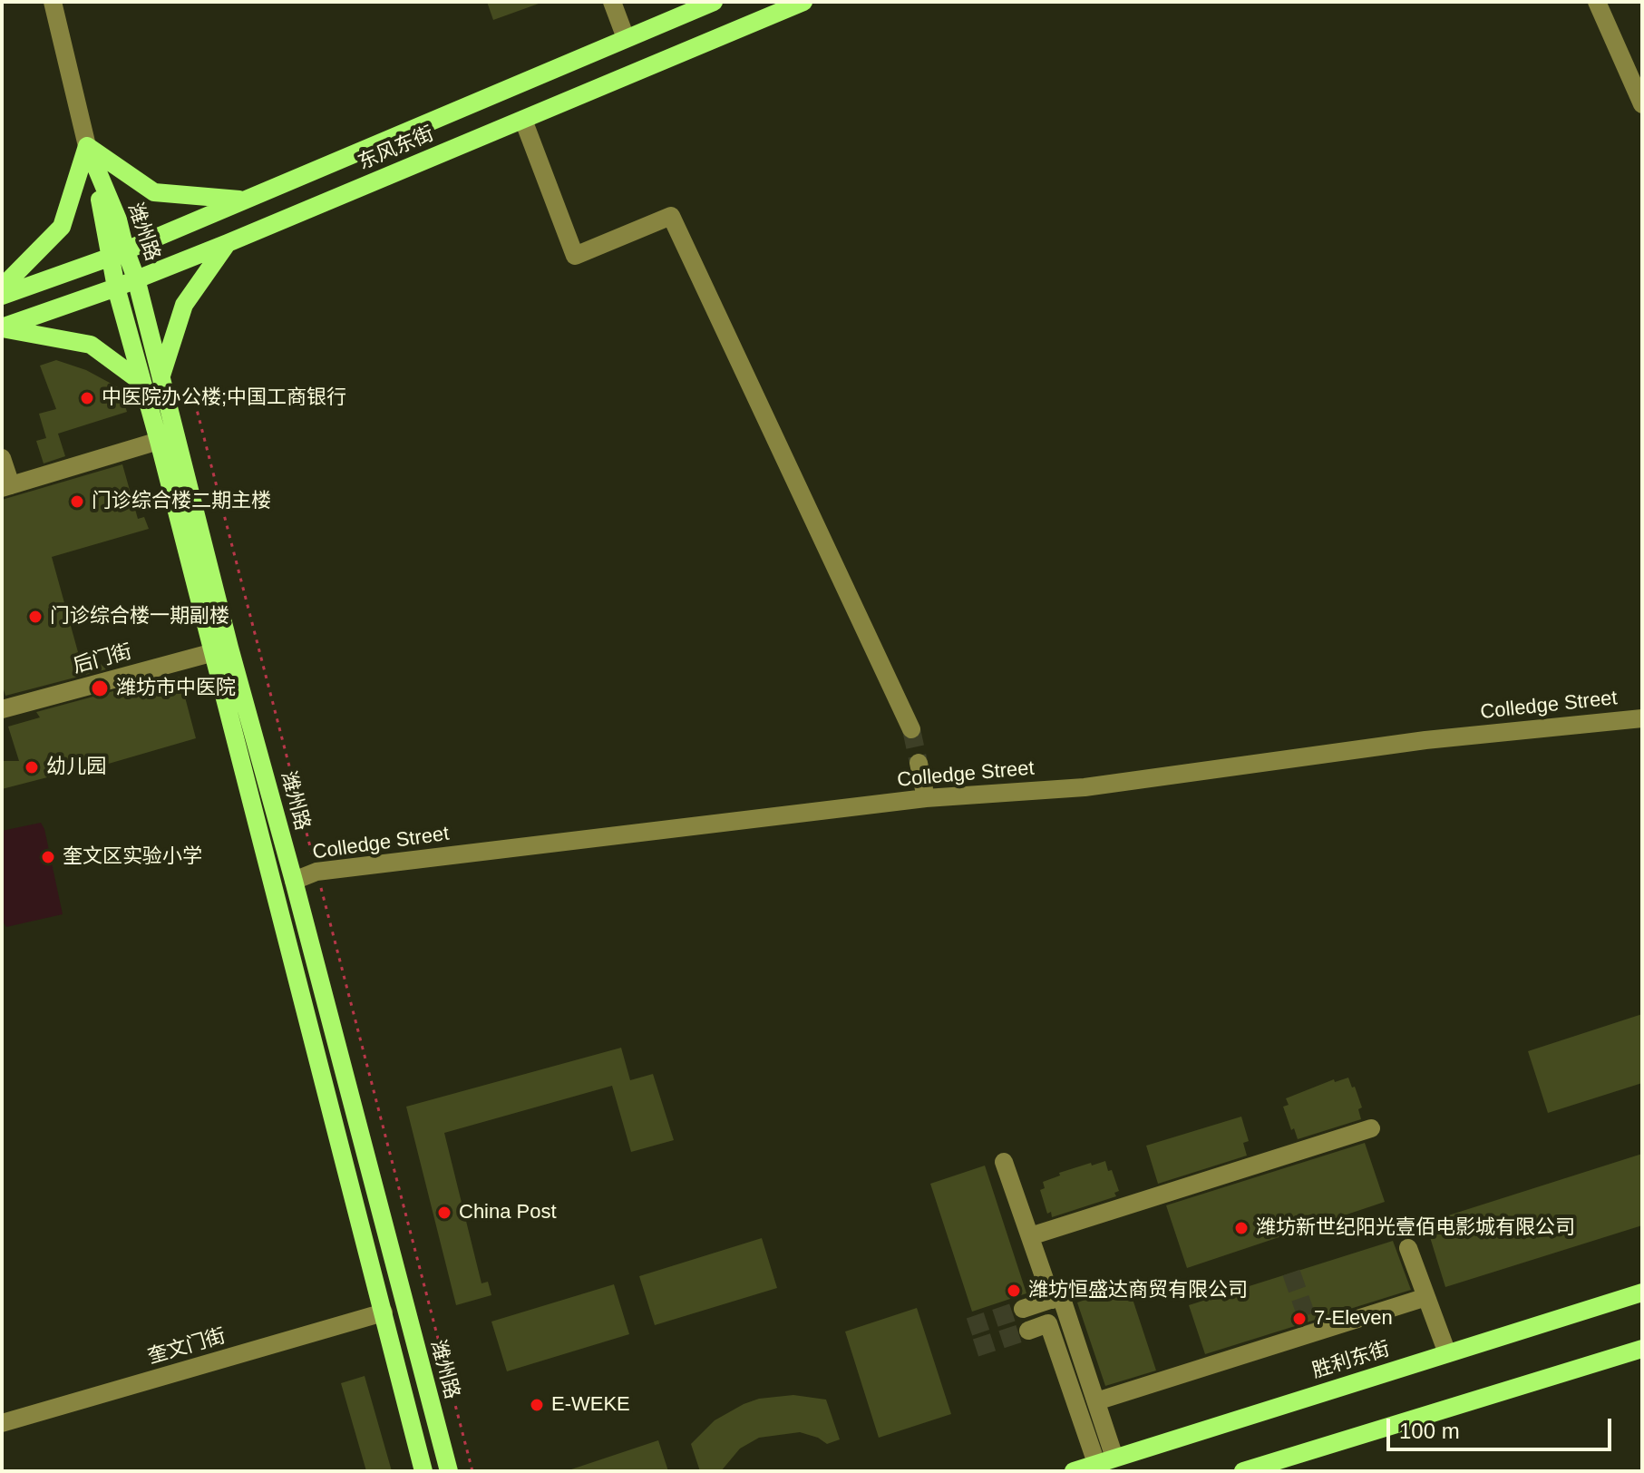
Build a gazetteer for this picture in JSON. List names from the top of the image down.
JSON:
{
  "streets": {
    "main road": ["东风东街", "潍州路", "胜利东街"],
    "street": ["后门街", "Colledge Street", "奎文门街"]
  },
  "crossings": [
    ["东风东街", "潍州路"],
    ["潍州路", "后门街"],
    ["潍州路", "Colledge Street"],
    ["潍州路", "奎文门街"]
  ],
  "places": [
    "中医院办公楼;中国工商银行",
    "门诊综合楼二期主楼",
    "门诊综合楼一期副楼",
    "潍坊市中医院",
    "幼儿园",
    "奎文区实验小学",
    "China Post",
    "潍坊新世纪阳光壹佰电影城有限公司",
    "潍坊恒盛达商贸有限公司",
    "7-Eleven",
    "E-WEKE"
  ],
  "scale_bar": "100 m"
}
